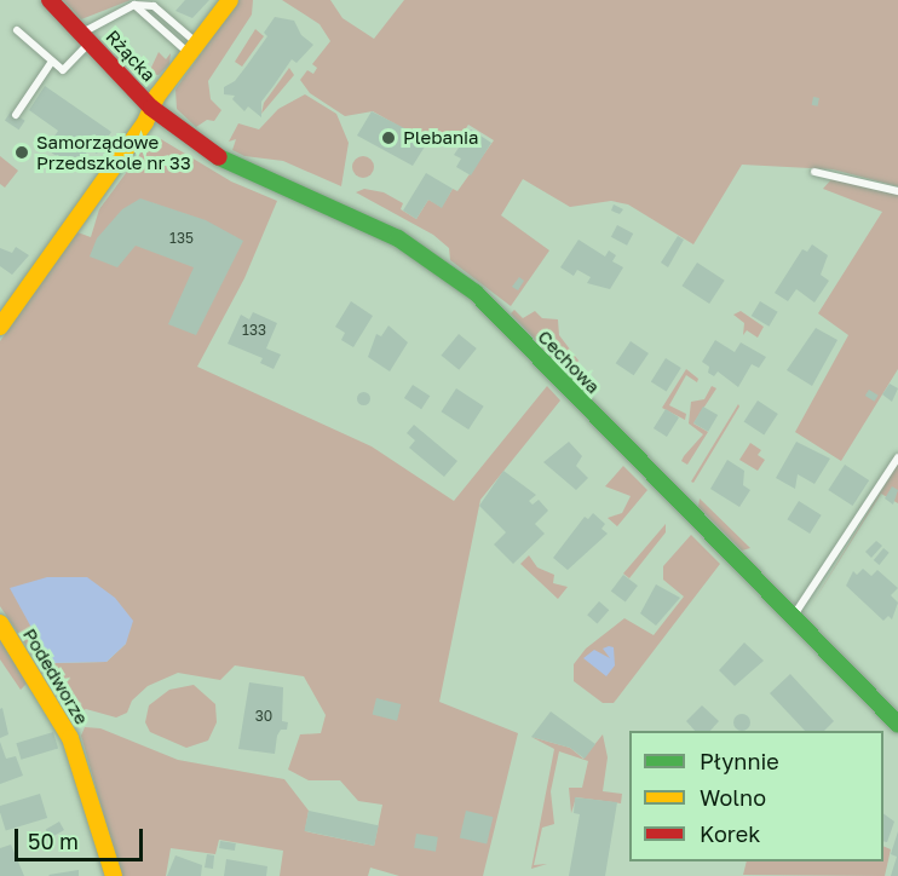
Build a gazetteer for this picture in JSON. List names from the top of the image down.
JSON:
{
  "streets": {
    "street": ["Rżącka", "Cechowa", "Podedworze"]
  },
  "crossings": [
    ["Rżącka", "Cechowa"]
  ],
  "places": ["Plebania", "Samorządowe Przedszkole nr 33"],
  "house_numbers": ["135", "133", "30"],
  "legend": ["Płynnie", "Wolno", "Korek"],
  "scale_bar": "50 m"
}
